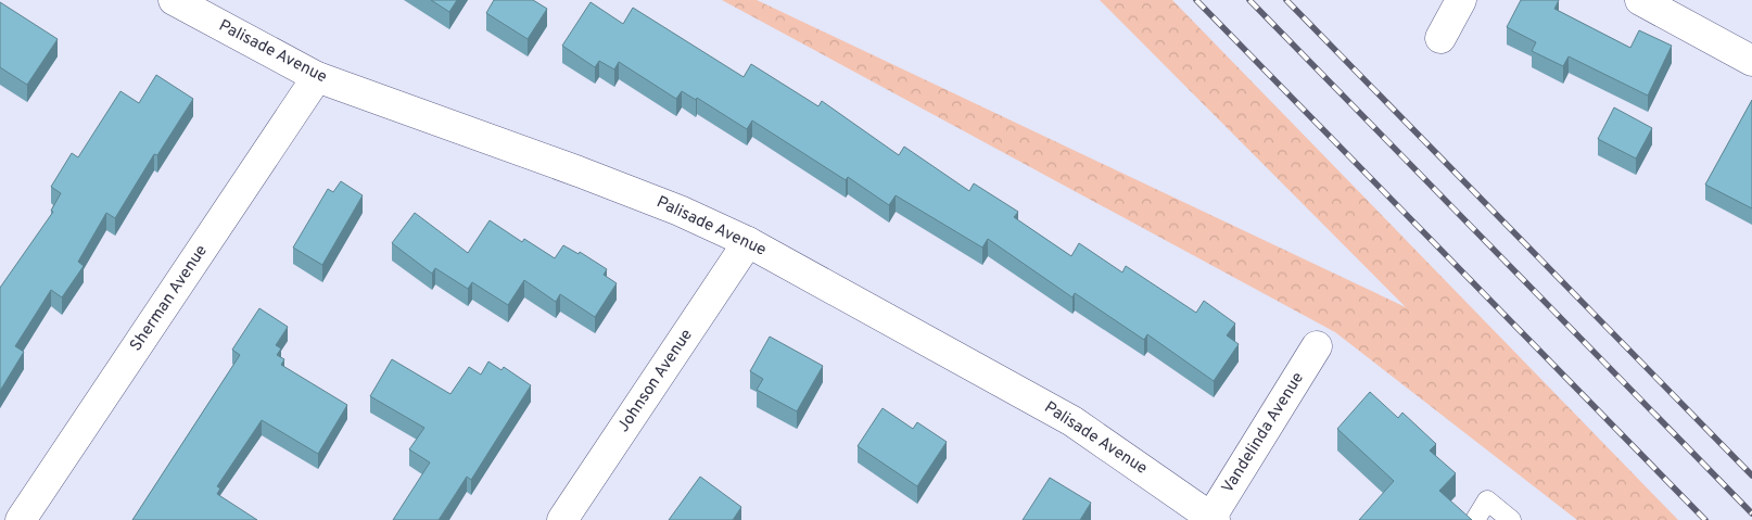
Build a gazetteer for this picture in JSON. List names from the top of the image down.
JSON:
{
  "streets": {
    "street": [
      "Palisade Avenue",
      "Sherman Avenue",
      "Johnson Avenue",
      "Vandelinda Avenue"
    ]
  },
  "crossings": [
    ["Palisade Avenue", "Sherman Avenue"],
    ["Palisade Avenue", "Johnson Avenue"],
    ["Palisade Avenue", "Vandelinda Avenue"]
  ]
}
